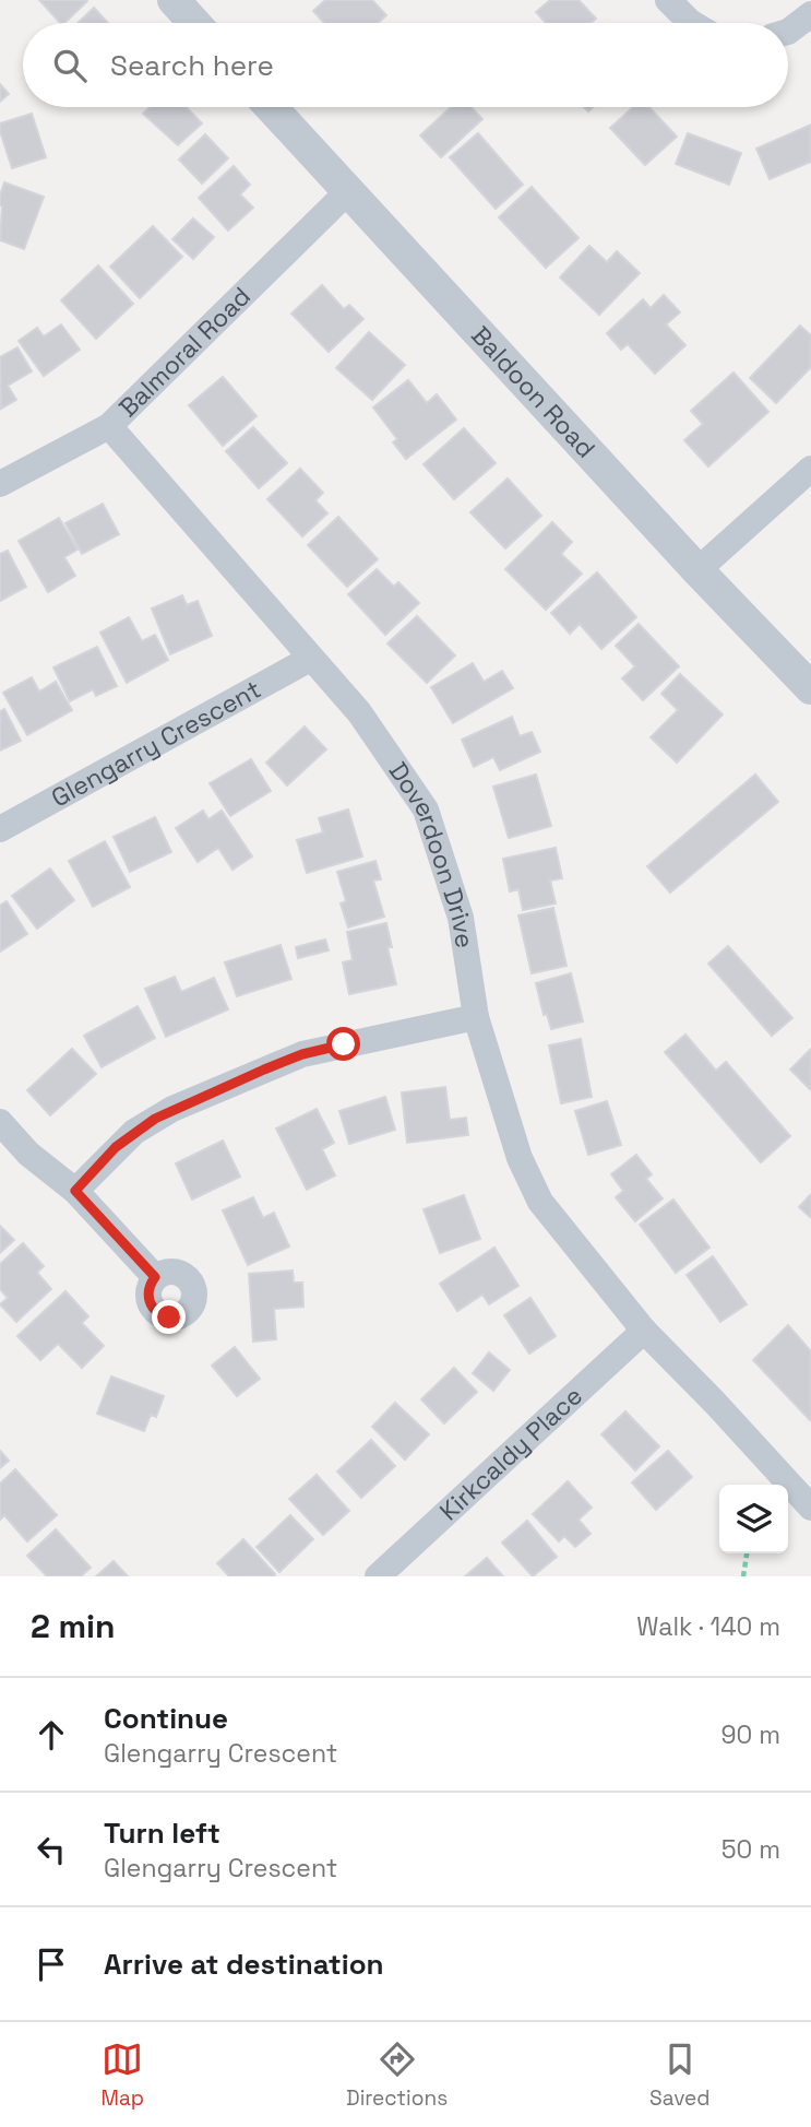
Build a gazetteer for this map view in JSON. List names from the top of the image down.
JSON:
{
  "streets": {
    "street": [
      "Balmoral Road",
      "Baldoon Road",
      "Glengarry Crescent",
      "Doverdoon Drive",
      "Kirkcaldy Place"
    ]
  },
  "crossings": [
    ["Balmoral Road", "Baldoon Road"],
    ["Balmoral Road", "Doverdoon Drive"],
    ["Glengarry Crescent", "Doverdoon Drive"],
    ["Doverdoon Drive", "Kirkcaldy Place"]
  ],
  "page": {
    "search": "Search here",
    "heading": ["2 min", "Walk · 140 m"],
    "list": [
      ["Continue", "Glengarry Crescent", "90 m"],
      ["Turn left", "Glengarry Crescent", "50 m"],
      "Arrive at destination"
    ],
    "nav": ["Map", "Directions", "Saved"]
  }
}
